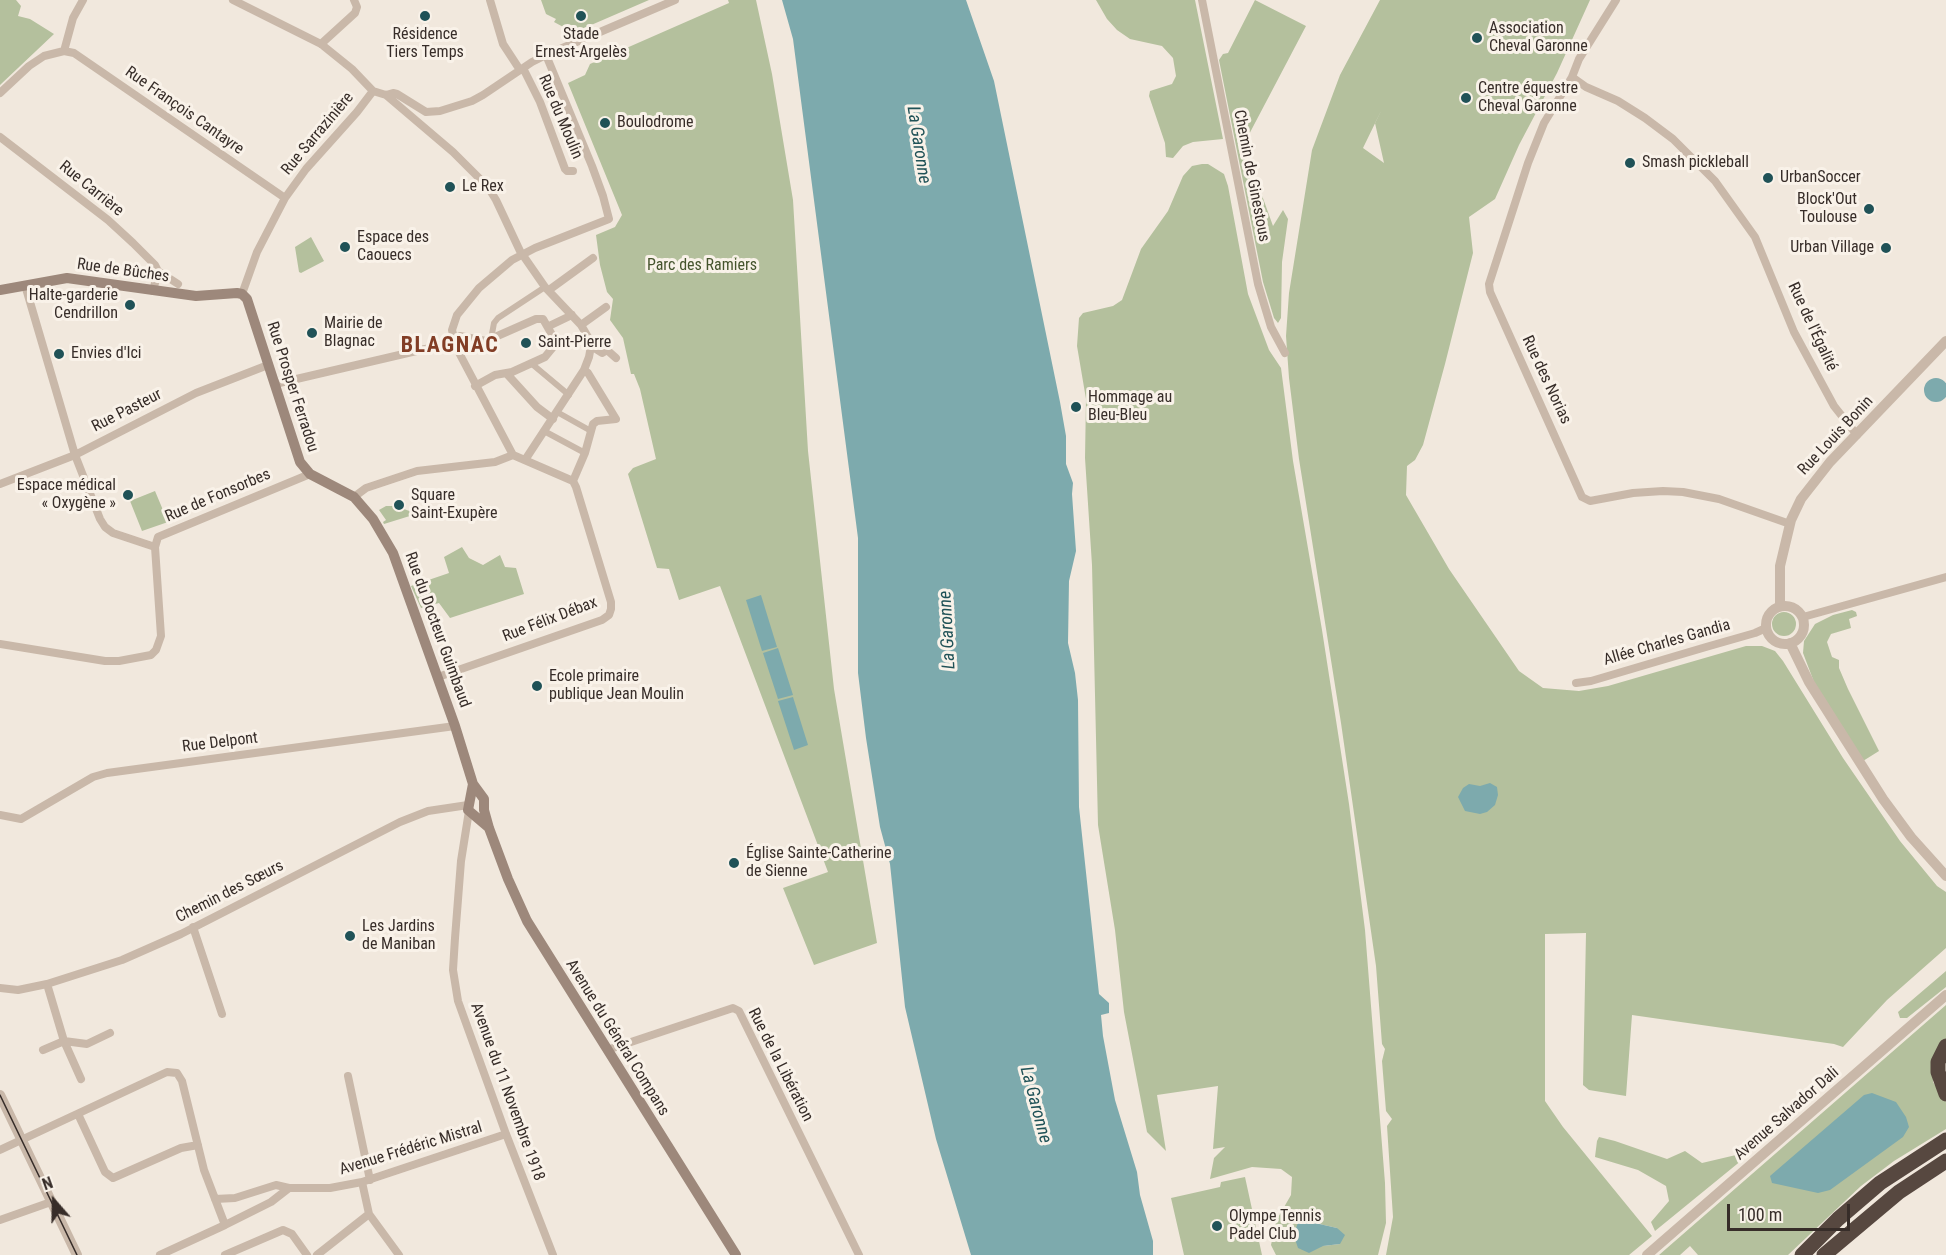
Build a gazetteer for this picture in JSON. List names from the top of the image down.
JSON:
{
  "streets": {
    "main road": [
      "Rue de Bûches",
      "Rue Prosper Ferradou",
      "Rue du Docteur Guimbaud",
      "Avenue du Général Compans"
    ],
    "street": [
      "Rue François Cantayre",
      "Rue du Moulin",
      "Rue Sarrazinière",
      "Chemin de Ginestous",
      "Rue Carrière",
      "Rue de l'Égalité",
      "Rue des Norias",
      "Rue Pasteur",
      "Rue Louis Bonin",
      "Rue de Fonsorbes",
      "Rue Félix Débax",
      "Allée Charles Gandia",
      "Rue Delpont",
      "Chemin des Sœurs",
      "Rue de la Libération",
      "Avenue du 11 Novembre 1918",
      "Avenue Salvador Dali",
      "Avenue Frédéric Mistral"
    ]
  },
  "crossings": [
    ["Rue François Cantayre", "Rue Sarrazinière"],
    ["Rue Sarrazinière", "Rue de Bûches"],
    ["Rue Sarrazinière", "Rue Prosper Ferradou"],
    ["Rue de Bûches", "Rue Prosper Ferradou"],
    ["Rue de l'Égalité", "Rue des Norias"],
    ["Rue de l'Égalité", "Rue Louis Bonin"],
    ["Rue des Norias", "Rue Louis Bonin"],
    ["Rue Prosper Ferradou", "Rue Pasteur"],
    ["Rue Prosper Ferradou", "Rue de Fonsorbes"],
    ["Rue Prosper Ferradou", "Rue du Docteur Guimbaud"],
    ["Rue Louis Bonin", "Allée Charles Gandia"],
    ["Rue Félix Débax", "Rue du Docteur Guimbaud"],
    ["Rue du Docteur Guimbaud", "Rue Delpont"],
    ["Rue du Docteur Guimbaud", "Chemin des Sœurs"],
    ["Rue du Docteur Guimbaud", "Avenue du Général Compans"],
    ["Rue du Docteur Guimbaud", "Avenue du 11 Novembre 1918"],
    ["Chemin des Sœurs", "Avenue du Général Compans"],
    ["Chemin des Sœurs", "Avenue du 11 Novembre 1918"],
    ["Avenue du Général Compans", "Rue de la Libération"],
    ["Avenue du Général Compans", "Avenue du 11 Novembre 1918"],
    ["Avenue du 11 Novembre 1918", "Avenue Frédéric Mistral"]
  ],
  "districts": ["BLAGNAC"],
  "water": ["La Garonne"],
  "parks": ["Parc des Ramiers"],
  "places": [
    "Résidence Tiers Temps",
    "Stade Ernest-Argelès",
    "Association Cheval Garonne",
    "Centre équestre Cheval Garonne",
    "Boulodrome",
    "Smash pickleball",
    "UrbanSoccer",
    "Le Rex",
    "Block'Out Toulouse",
    "Espace des Caouecs",
    "Urban Village",
    "Halte-garderie Cendrillon",
    "Mairie de Blagnac",
    "Saint-Pierre",
    "Envies d'Ici",
    "Hommage au Bleu-Bleu",
    "Espace médical « Oxygène »",
    "Square Saint-Exupère",
    "Ecole primaire publique Jean Moulin",
    "Église Sainte-Catherine de Sienne",
    "Les Jardins de Maniban",
    "Olympe Tennis Padel Club"
  ],
  "scale_bar": "100 m",
  "north": "top"
}
